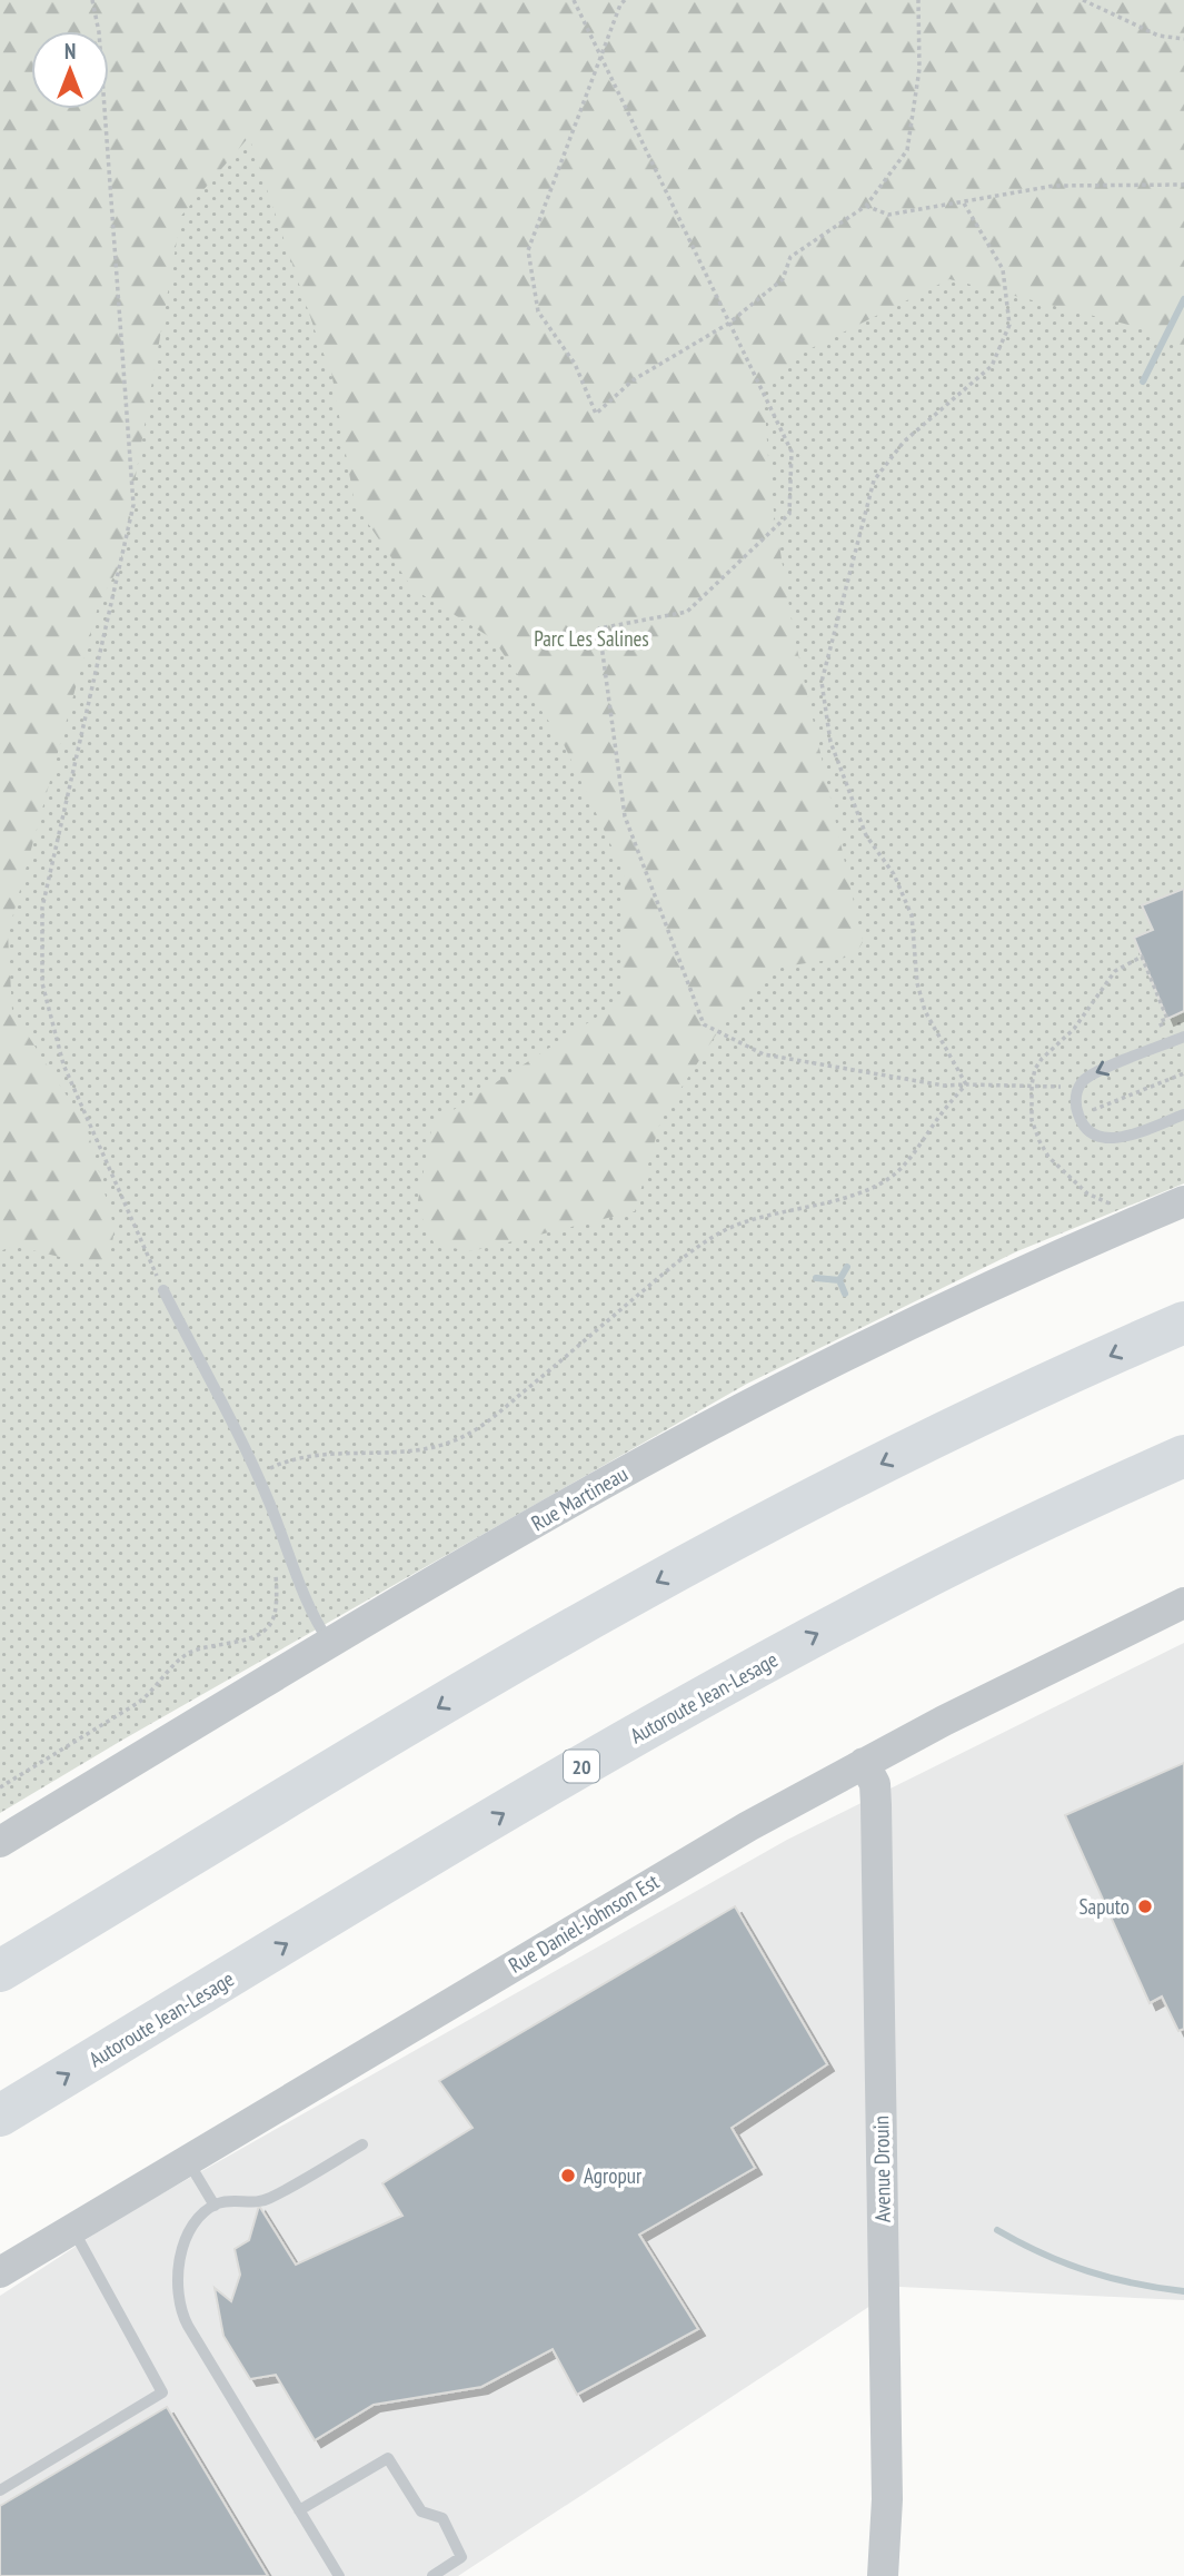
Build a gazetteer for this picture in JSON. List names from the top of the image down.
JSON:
{
  "streets": {
    "highway": ["Autoroute Jean-Lesage", "20"],
    "street": ["Rue Martineau", "Rue Daniel-Johnson Est", "Avenue Drouin"]
  },
  "crossings": [
    ["Rue Daniel-Johnson Est", "Avenue Drouin"]
  ],
  "parks": ["Parc Les Salines"],
  "places": ["Saputo", "Agropur"],
  "north": "top"
}
